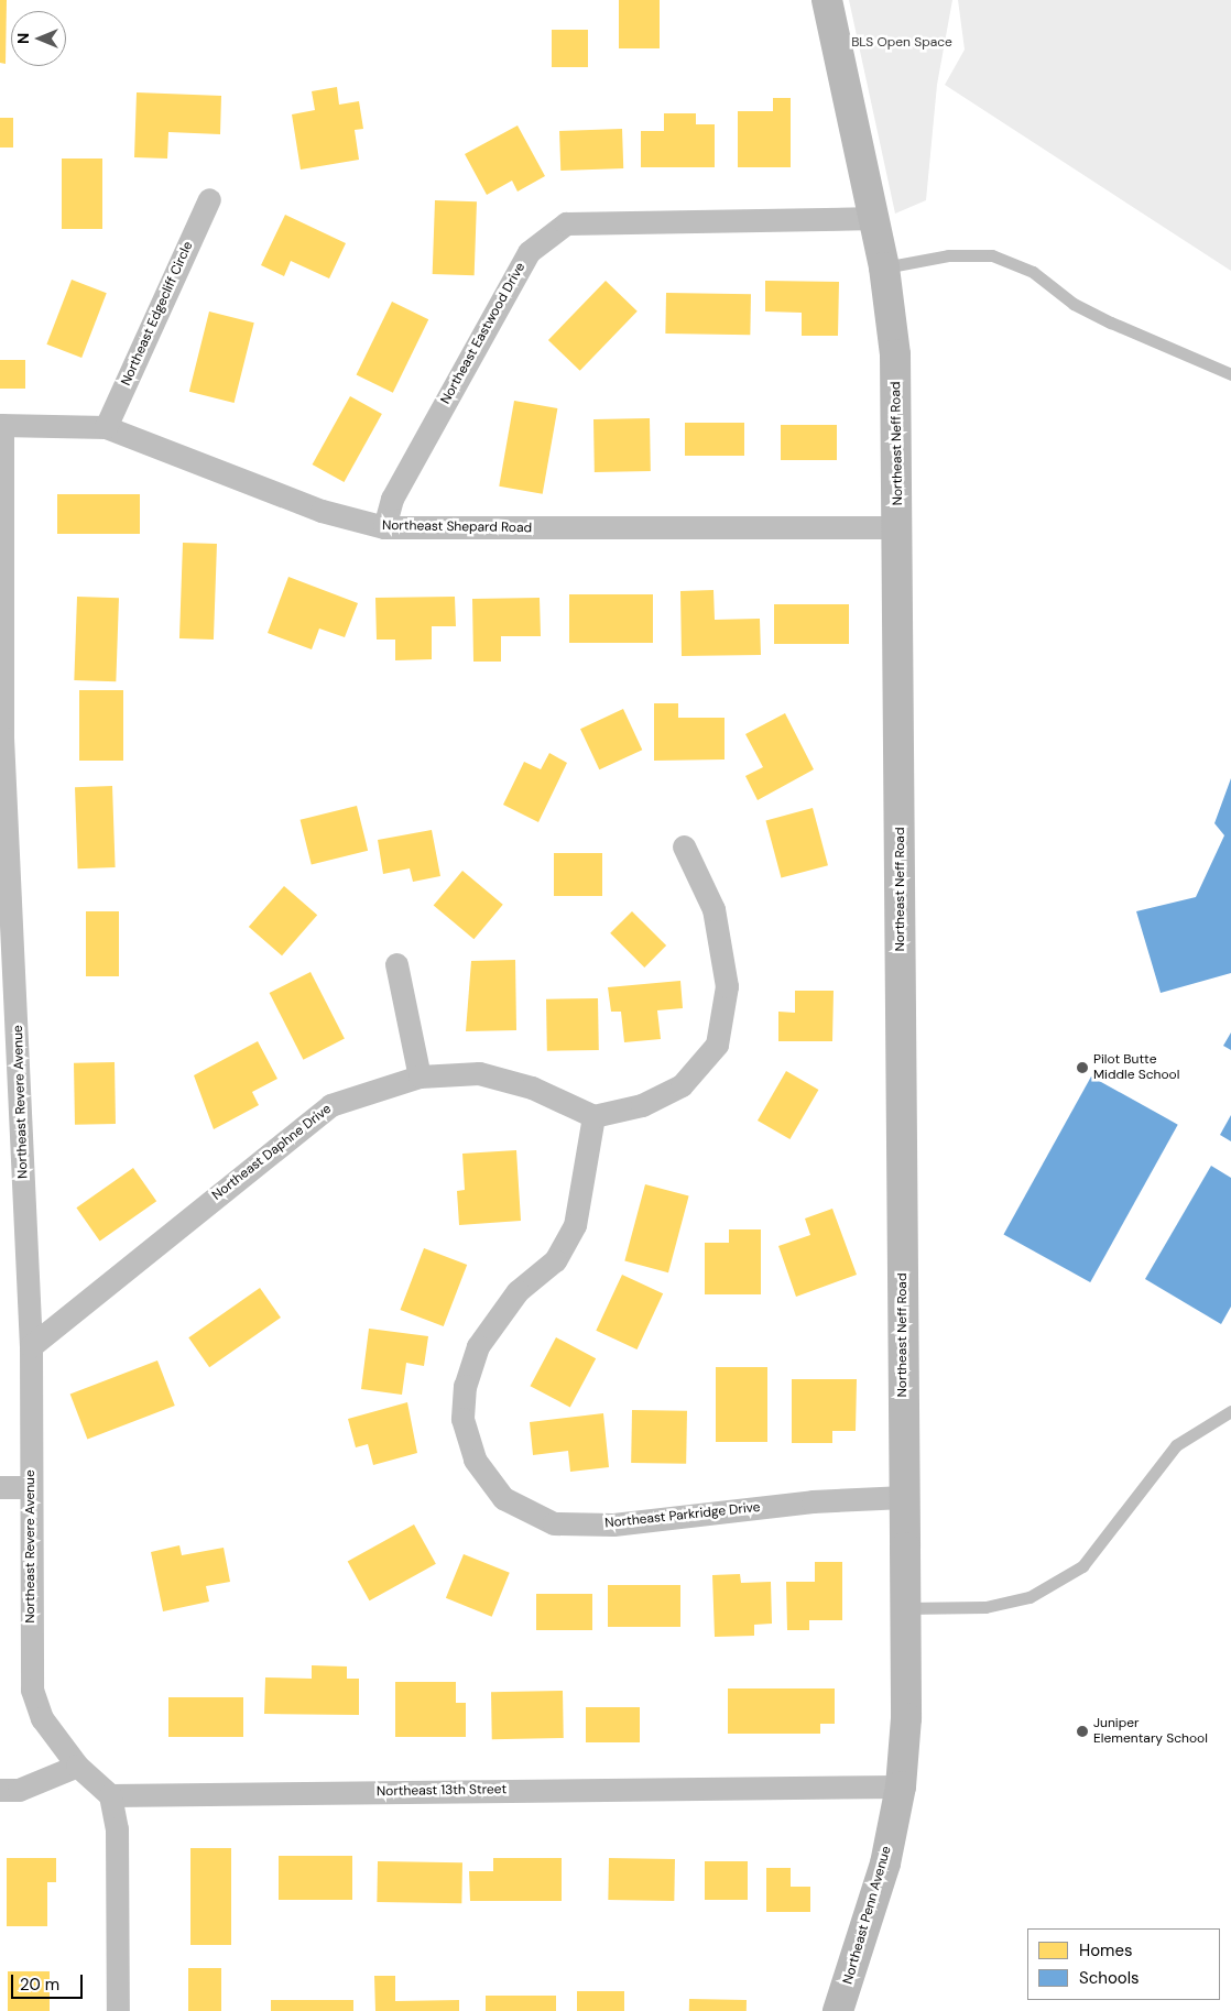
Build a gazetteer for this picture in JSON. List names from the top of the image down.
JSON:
{
  "streets": {
    "main road": ["Northeast Neff Road", "Northeast Penn Avenue"],
    "street": [
      "Northeast Edgecliff Circle",
      "Northeast Eastwood Drive",
      "Northeast Shepard Road",
      "Northeast Revere Avenue",
      "Northeast Daphne Drive",
      "Northeast Parkridge Drive",
      "Northeast 13th Street"
    ]
  },
  "crossings": [
    ["Northeast Edgecliff Circle", "Northeast Shepard Road"],
    ["Northeast Eastwood Drive", "Northeast Neff Road"],
    ["Northeast Eastwood Drive", "Northeast Shepard Road"],
    ["Northeast Neff Road", "Northeast Shepard Road"],
    ["Northeast Neff Road", "Northeast Parkridge Drive"],
    ["Northeast Neff Road", "Northeast 13th Street"],
    ["Northeast Neff Road", "Northeast Penn Avenue"],
    ["Northeast Shepard Road", "Northeast Revere Avenue"],
    ["Northeast Revere Avenue", "Northeast Daphne Drive"],
    ["Northeast Daphne Drive", "Northeast Parkridge Drive"],
    ["Northeast 13th Street", "Northeast Penn Avenue"]
  ],
  "parks": ["BLS Open Space"],
  "places": ["Pilot Butte Middle School", "Juniper Elementary School"],
  "legend": ["Homes", "Schools"],
  "scale_bar": "20 m",
  "north": "left"
}
